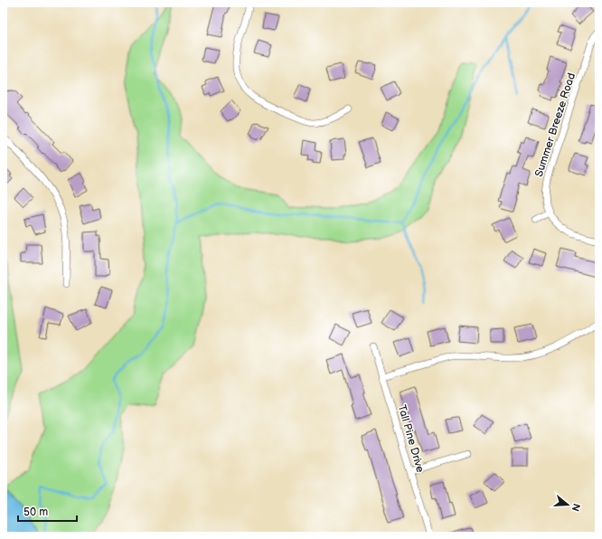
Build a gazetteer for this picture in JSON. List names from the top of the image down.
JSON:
{
  "streets": {
    "street": ["Summer Breeze Road", "Tall Pine Drive"]
  },
  "scale_bar": "50 m",
  "north": "right"
}
